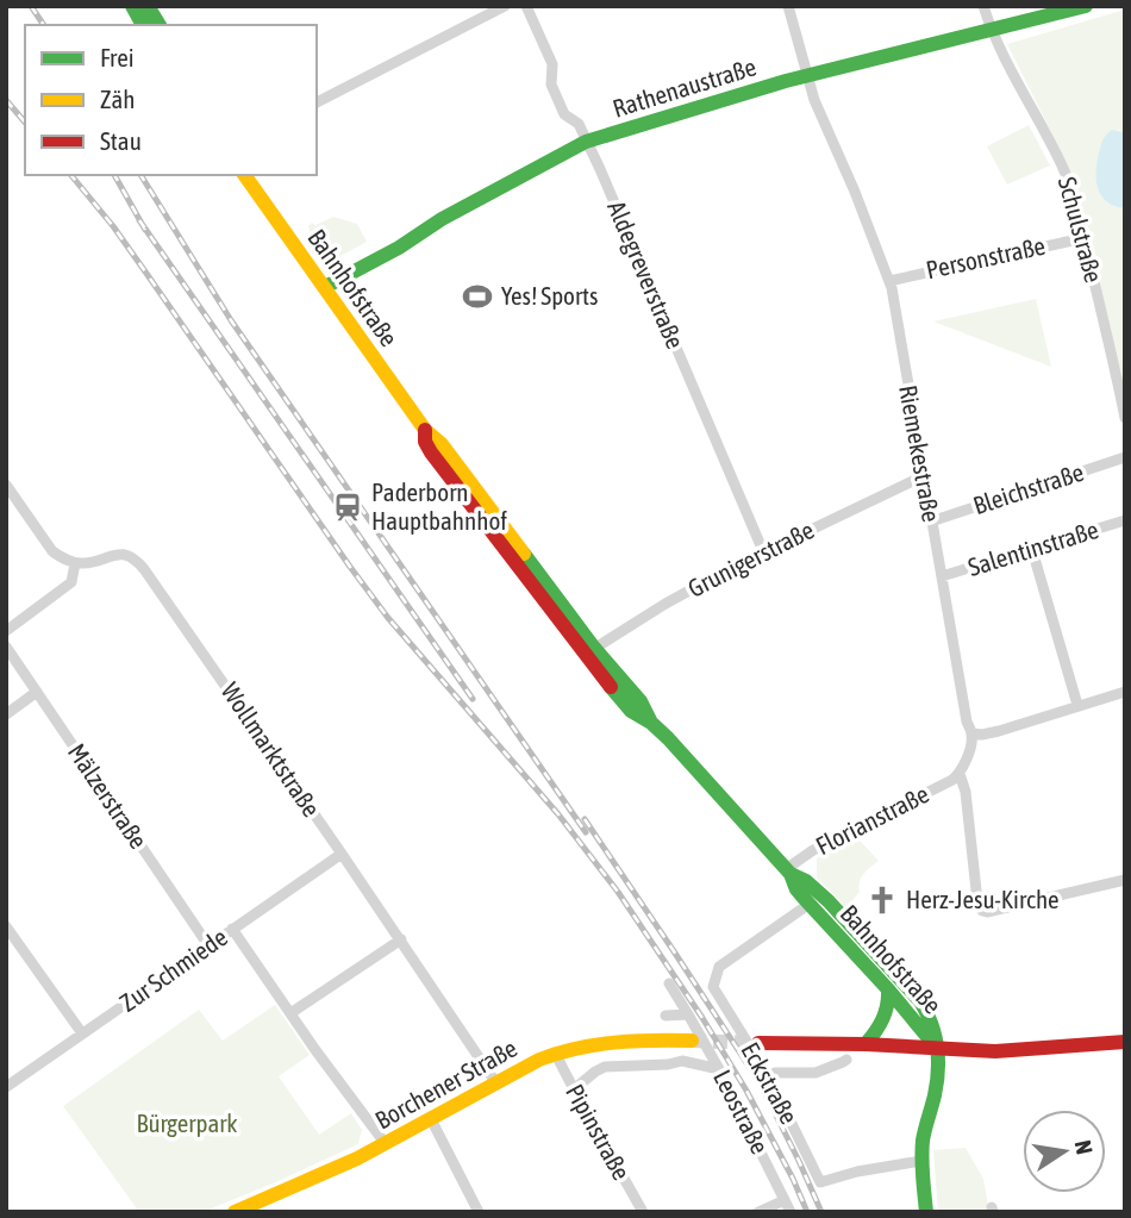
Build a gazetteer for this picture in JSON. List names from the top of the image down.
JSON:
{
  "streets": {
    "main road": ["Rathenaustraße", "Bahnhofstraße", "Borchener Straße"],
    "street": [
      "Schulstraße",
      "Personstraße",
      "Aldegreverstraße",
      "Riemekestraße",
      "Bleichstraße",
      "Salentinstraße",
      "Grunigerstraße",
      "Wollmarktstraße",
      "Mälzerstraße",
      "Florianstraße",
      "Zur Schmiede",
      "Eckstraße",
      "Leostraße",
      "Pipinstraße"
    ]
  },
  "crossings": [
    ["Rathenaustraße", "Schulstraße"],
    ["Rathenaustraße", "Aldegreverstraße"],
    ["Rathenaustraße", "Bahnhofstraße"],
    ["Rathenaustraße", "Riemekestraße"],
    ["Schulstraße", "Personstraße"],
    ["Personstraße", "Riemekestraße"],
    ["Aldegreverstraße", "Grunigerstraße"],
    ["Bahnhofstraße", "Grunigerstraße"],
    ["Bahnhofstraße", "Florianstraße"],
    ["Bahnhofstraße", "Eckstraße"],
    ["Riemekestraße", "Bleichstraße"],
    ["Riemekestraße", "Salentinstraße"],
    ["Riemekestraße", "Grunigerstraße"],
    ["Wollmarktstraße", "Zur Schmiede"],
    ["Wollmarktstraße", "Borchener Straße"],
    ["Mälzerstraße", "Zur Schmiede"],
    ["Borchener Straße", "Pipinstraße"]
  ],
  "parks": ["Bürgerpark"],
  "places": {
    "sports": ["Yes! Sports"],
    "station": ["Paderborn Hauptbahnhof"],
    "church": ["Herz-Jesu-Kirche"]
  },
  "legend": ["Frei", "Zäh", "Stau"],
  "north": "right"
}
